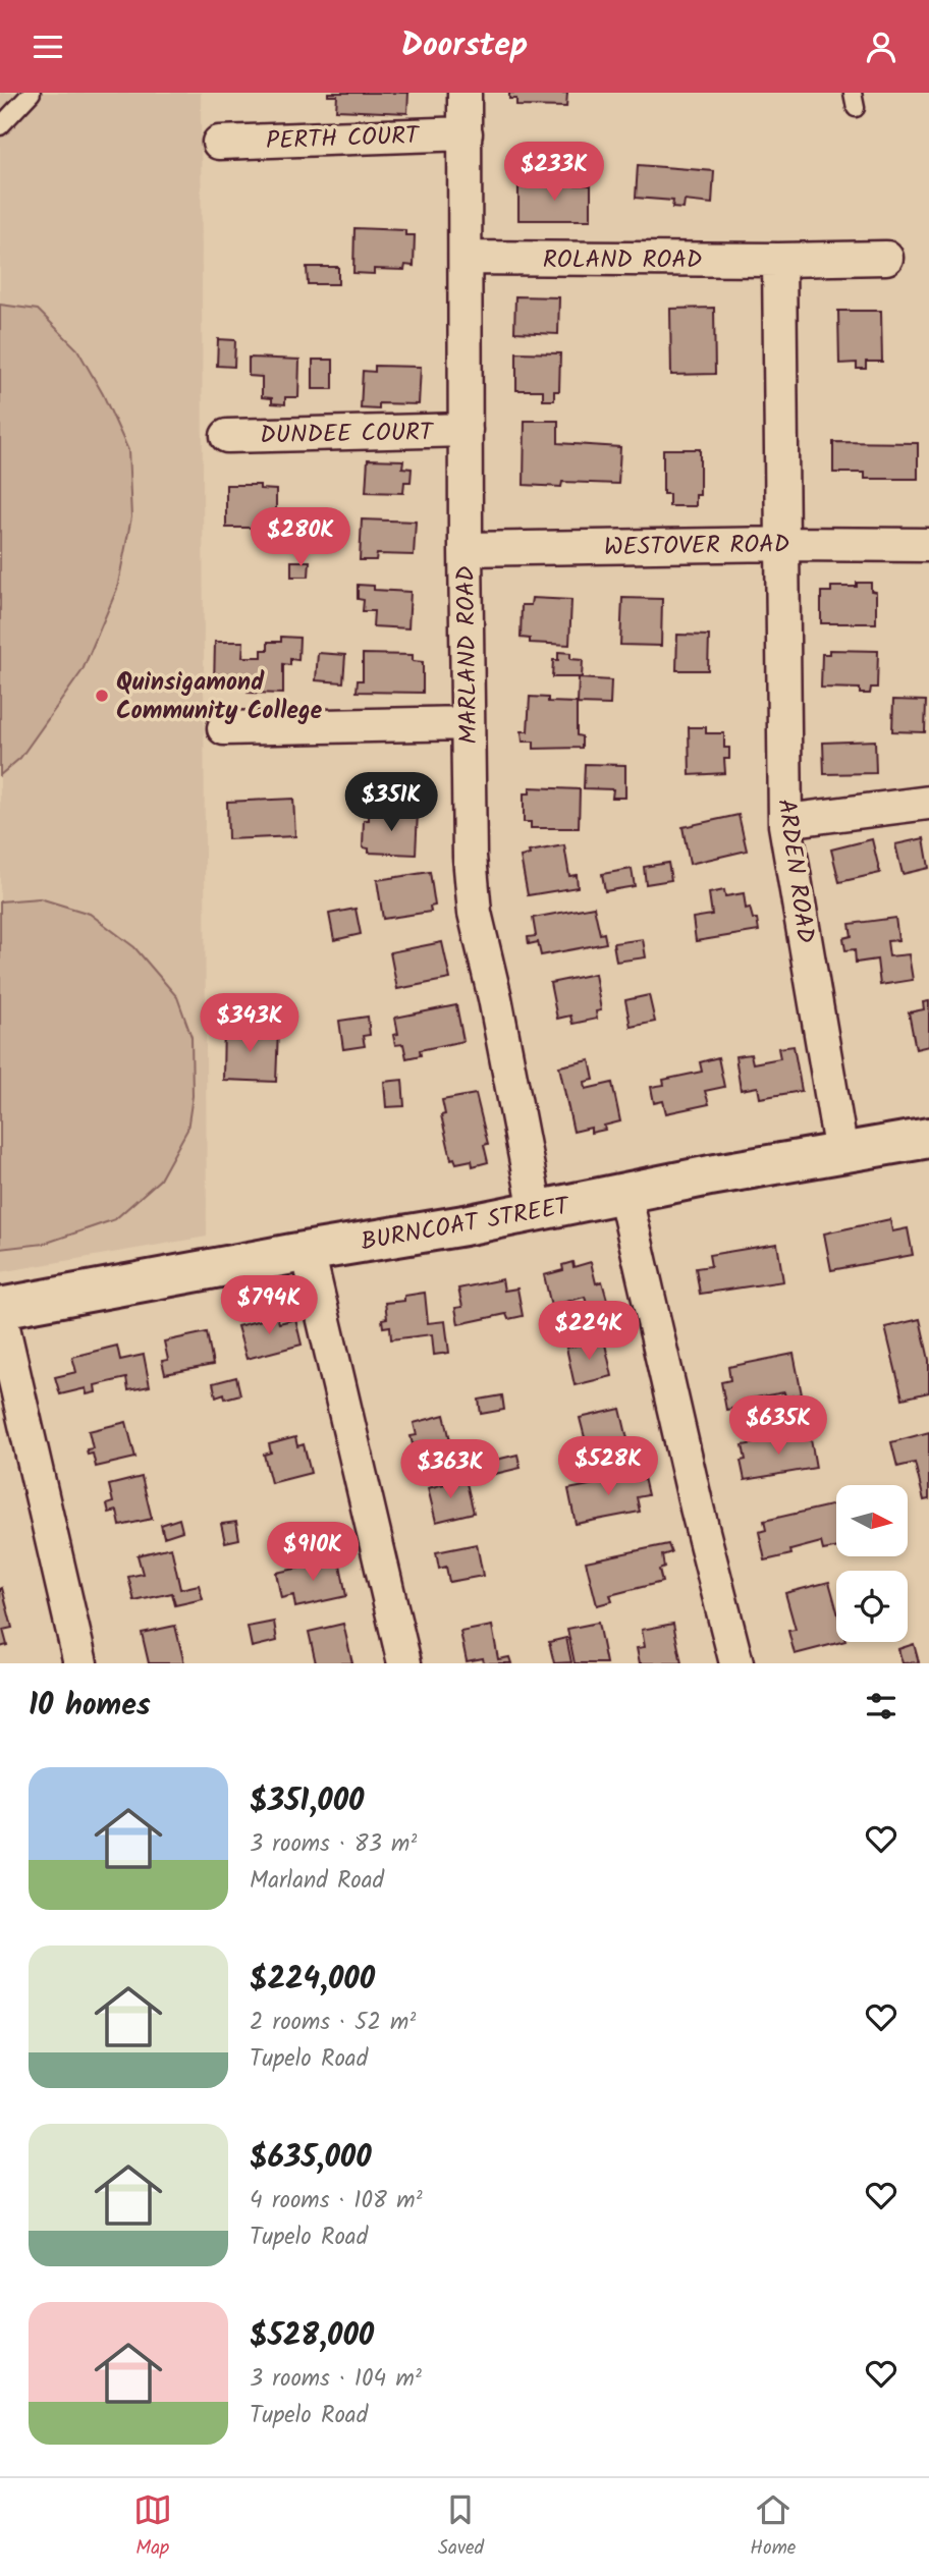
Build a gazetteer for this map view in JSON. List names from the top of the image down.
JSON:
{
  "streets": {
    "main road": ["BURNCOAT STREET"],
    "street": [
      "PERTH COURT",
      "ROLAND ROAD",
      "DUNDEE COURT",
      "WESTOVER ROAD",
      "MARLAND ROAD",
      "ARDEN ROAD"
    ]
  },
  "crossings": [
    ["PERTH COURT", "MARLAND ROAD"],
    ["ROLAND ROAD", "MARLAND ROAD"],
    ["DUNDEE COURT", "MARLAND ROAD"],
    ["WESTOVER ROAD", "MARLAND ROAD"],
    ["WESTOVER ROAD", "ARDEN ROAD"],
    ["MARLAND ROAD", "BURNCOAT STREET"],
    ["ARDEN ROAD", "BURNCOAT STREET"]
  ],
  "places": ["Quinsigamond Community College"],
  "north": "right",
  "page": {
    "header": "Doorstep",
    "price": [
      "$233K",
      "$280K",
      "$351K",
      "$343K",
      "$794K",
      "$224K",
      "$635K",
      "$528K",
      "$363K",
      "$910K"
    ],
    "heading": "10 homes",
    "list": [
      {
        "name": "$351,000",
        "note": "3 rooms · 83 m² · Marland Road"
      },
      {
        "name": "$224,000",
        "note": "2 rooms · 52 m² · Tupelo Road"
      },
      {
        "name": "$635,000",
        "note": "4 rooms · 108 m² · Tupelo Road"
      },
      {
        "name": "$528,000",
        "note": "3 rooms · 104 m² · Tupelo Road"
      }
    ],
    "tabs": ["Map", "Saved", "Home"]
  }
}
